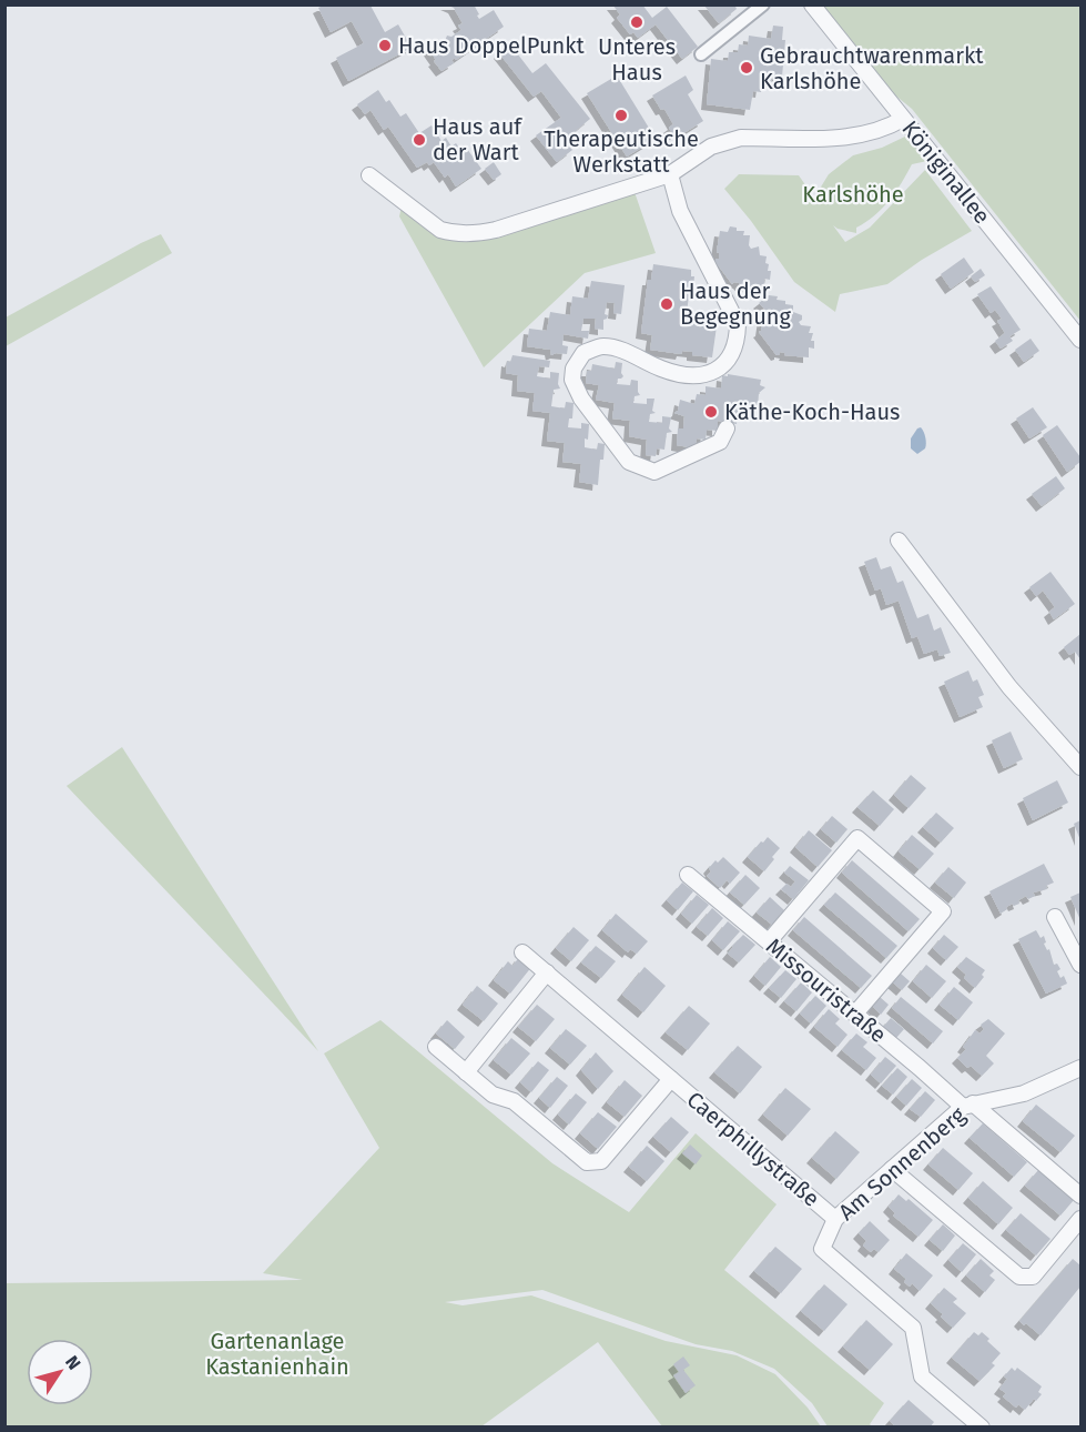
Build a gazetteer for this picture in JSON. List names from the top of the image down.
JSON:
{
  "streets": {
    "street": [
      "Königinallee",
      "Missouristraße",
      "Caerphillystraße",
      "Am Sonnenberg"
    ]
  },
  "crossings": [
    ["Missouristraße", "Am Sonnenberg"],
    ["Caerphillystraße", "Am Sonnenberg"]
  ],
  "parks": ["Karlshöhe", "Gartenanlage Kastanienhain"],
  "places": [
    "Unteres Haus",
    "Haus DoppelPunkt",
    "Gebrauchtwarenmarkt Karlshöhe",
    "Therapeutische Werkstatt",
    "Haus auf der Wart",
    "Haus der Begegnung",
    "Käthe-Koch-Haus"
  ],
  "north": "top right"
}
